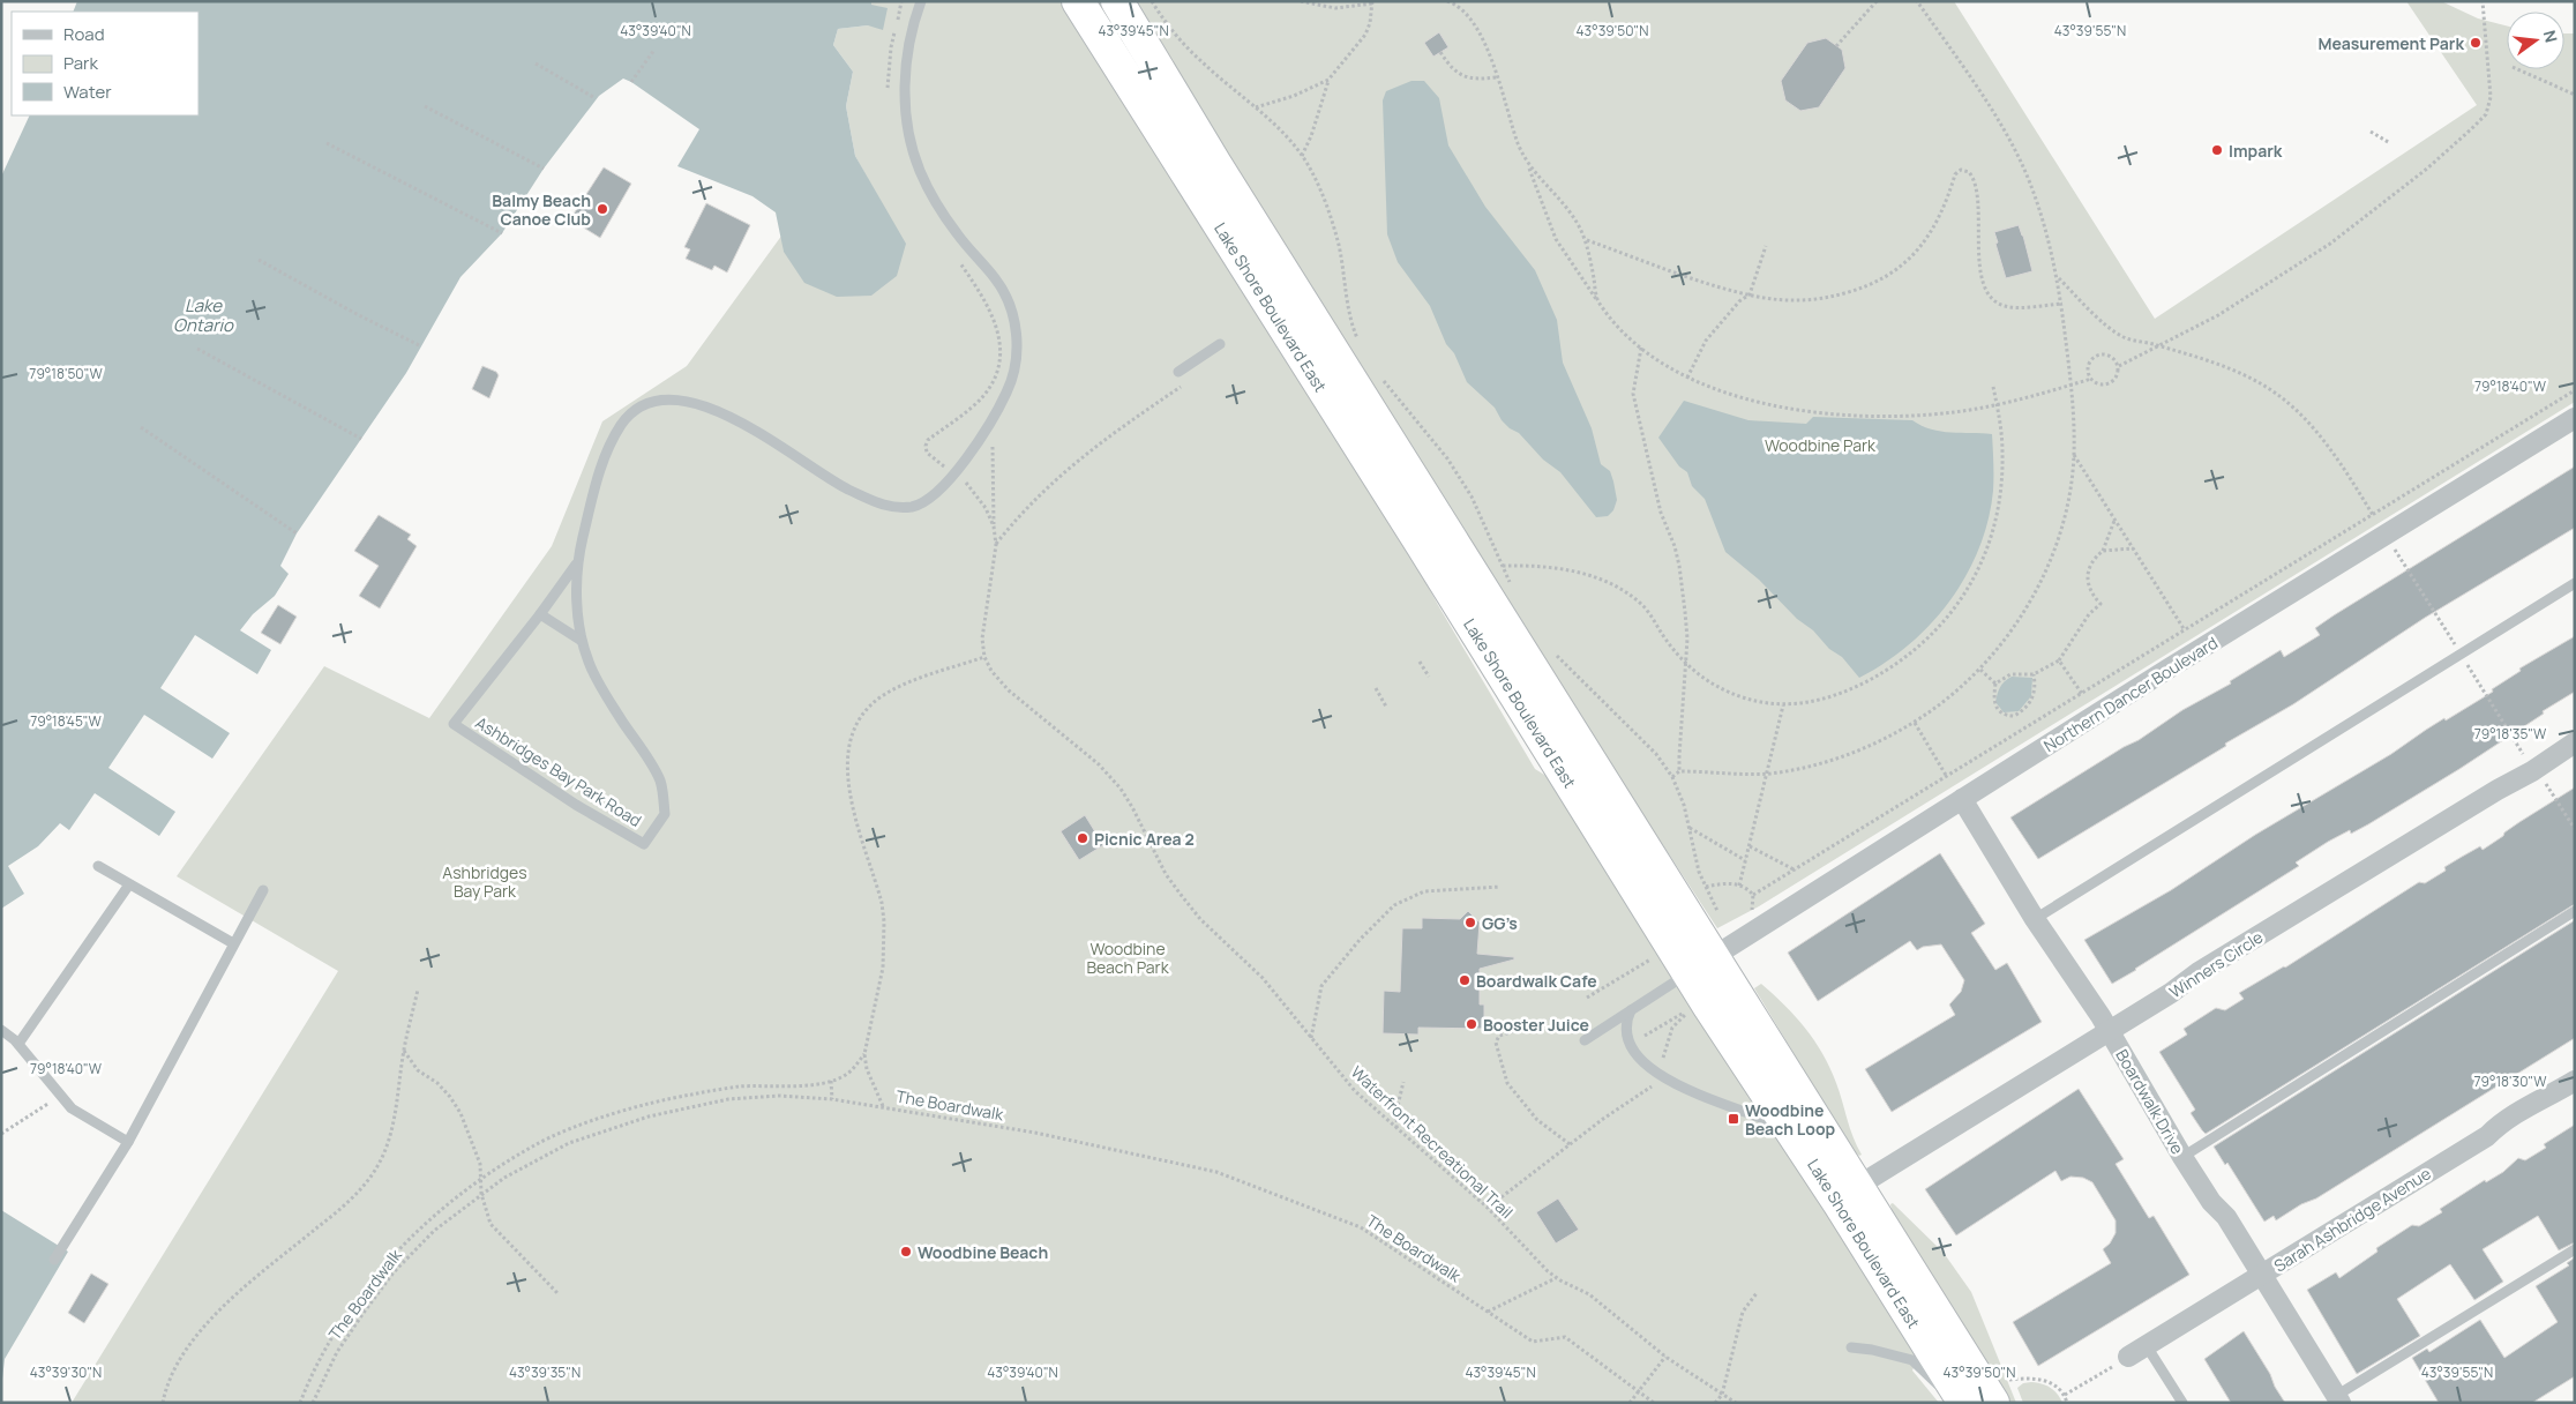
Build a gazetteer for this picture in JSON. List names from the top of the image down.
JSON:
{
  "streets": {
    "highway": ["Lake Shore Boulevard East"],
    "street": [
      "Northern Dancer Boulevard",
      "Winners Circle",
      "Boardwalk Drive",
      "Sarah Ashbridge Avenue"
    ],
    "lane": ["Ashbridges Bay Park Road"],
    "path": ["The Boardwalk", "Waterfront Recreational Trail"]
  },
  "crossings": [
    ["Lake Shore Boulevard East", "Northern Dancer Boulevard"],
    ["Lake Shore Boulevard East", "Winners Circle"],
    ["Northern Dancer Boulevard", "Boardwalk Drive"],
    ["Winners Circle", "Boardwalk Drive"],
    ["Boardwalk Drive", "Sarah Ashbridge Avenue"]
  ],
  "water": ["Lake Ontario"],
  "parks": ["Woodbine Park", "Ashbridges Bay Park", "Woodbine Beach Park"],
  "places": {
    "other": [
      "Measurement Park",
      "Impark",
      "Balmy Beach Canoe Club",
      "Picnic Area 2",
      "GG’s",
      "Boardwalk Cafe",
      "Booster Juice",
      "Woodbine Beach"
    ],
    "transit": ["Woodbine Beach Loop"]
  },
  "legend": ["Road", "Park", "Water"],
  "north": "right",
  "coordinates": [
    "43°39'40\"N",
    "43°39'45\"N",
    "43°39'50\"N",
    "43°39'55\"N",
    "79°18'50\"W",
    "79°18'40\"W",
    "79°18'45\"W",
    "79°18'35\"W",
    "79°18'30\"W",
    "43°39'30\"N",
    "43°39'35\"N"
  ]
}
